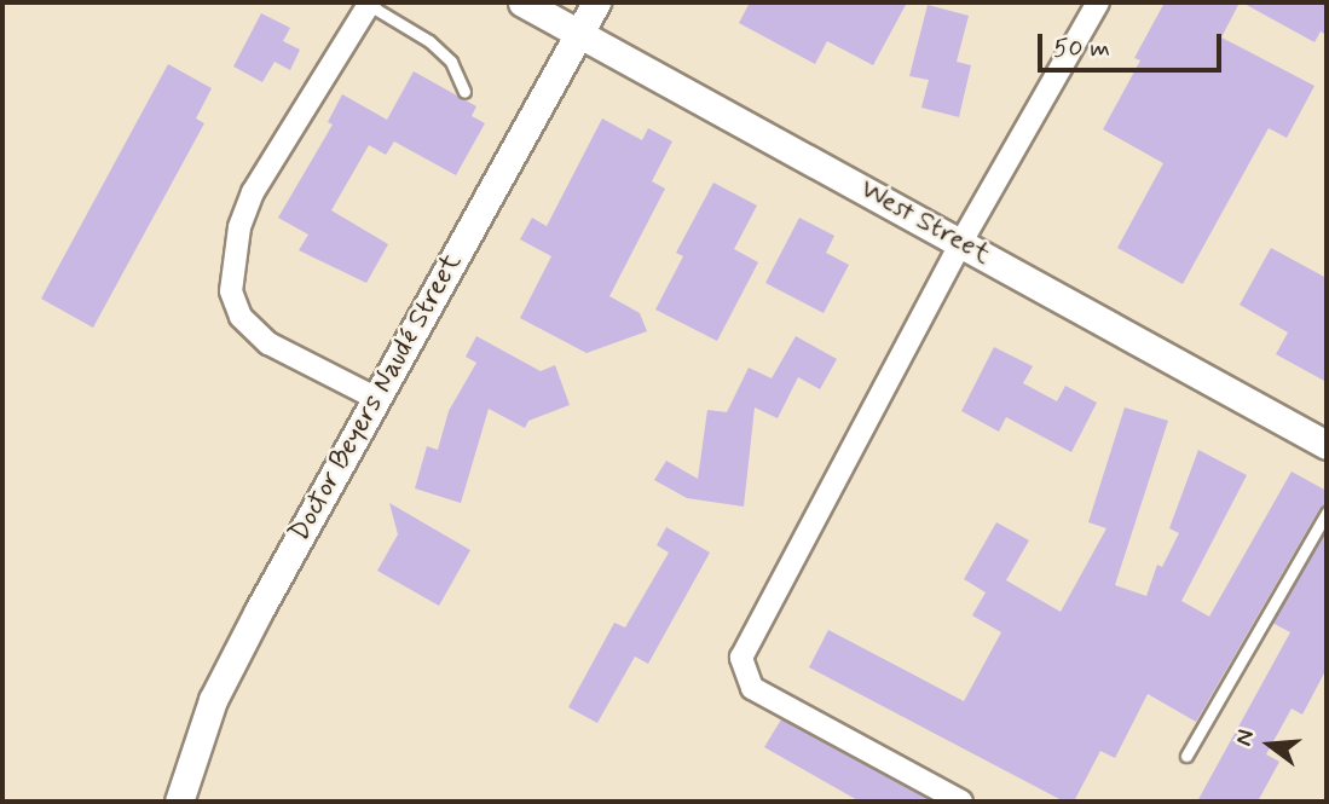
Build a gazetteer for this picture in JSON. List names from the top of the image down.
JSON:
{
  "streets": {
    "street": ["West Street", "Doctor Beyers Naudé Street"]
  },
  "crossings": [
    ["West Street", "Doctor Beyers Naudé Street"]
  ],
  "scale_bar": "50 m",
  "north": "left"
}
